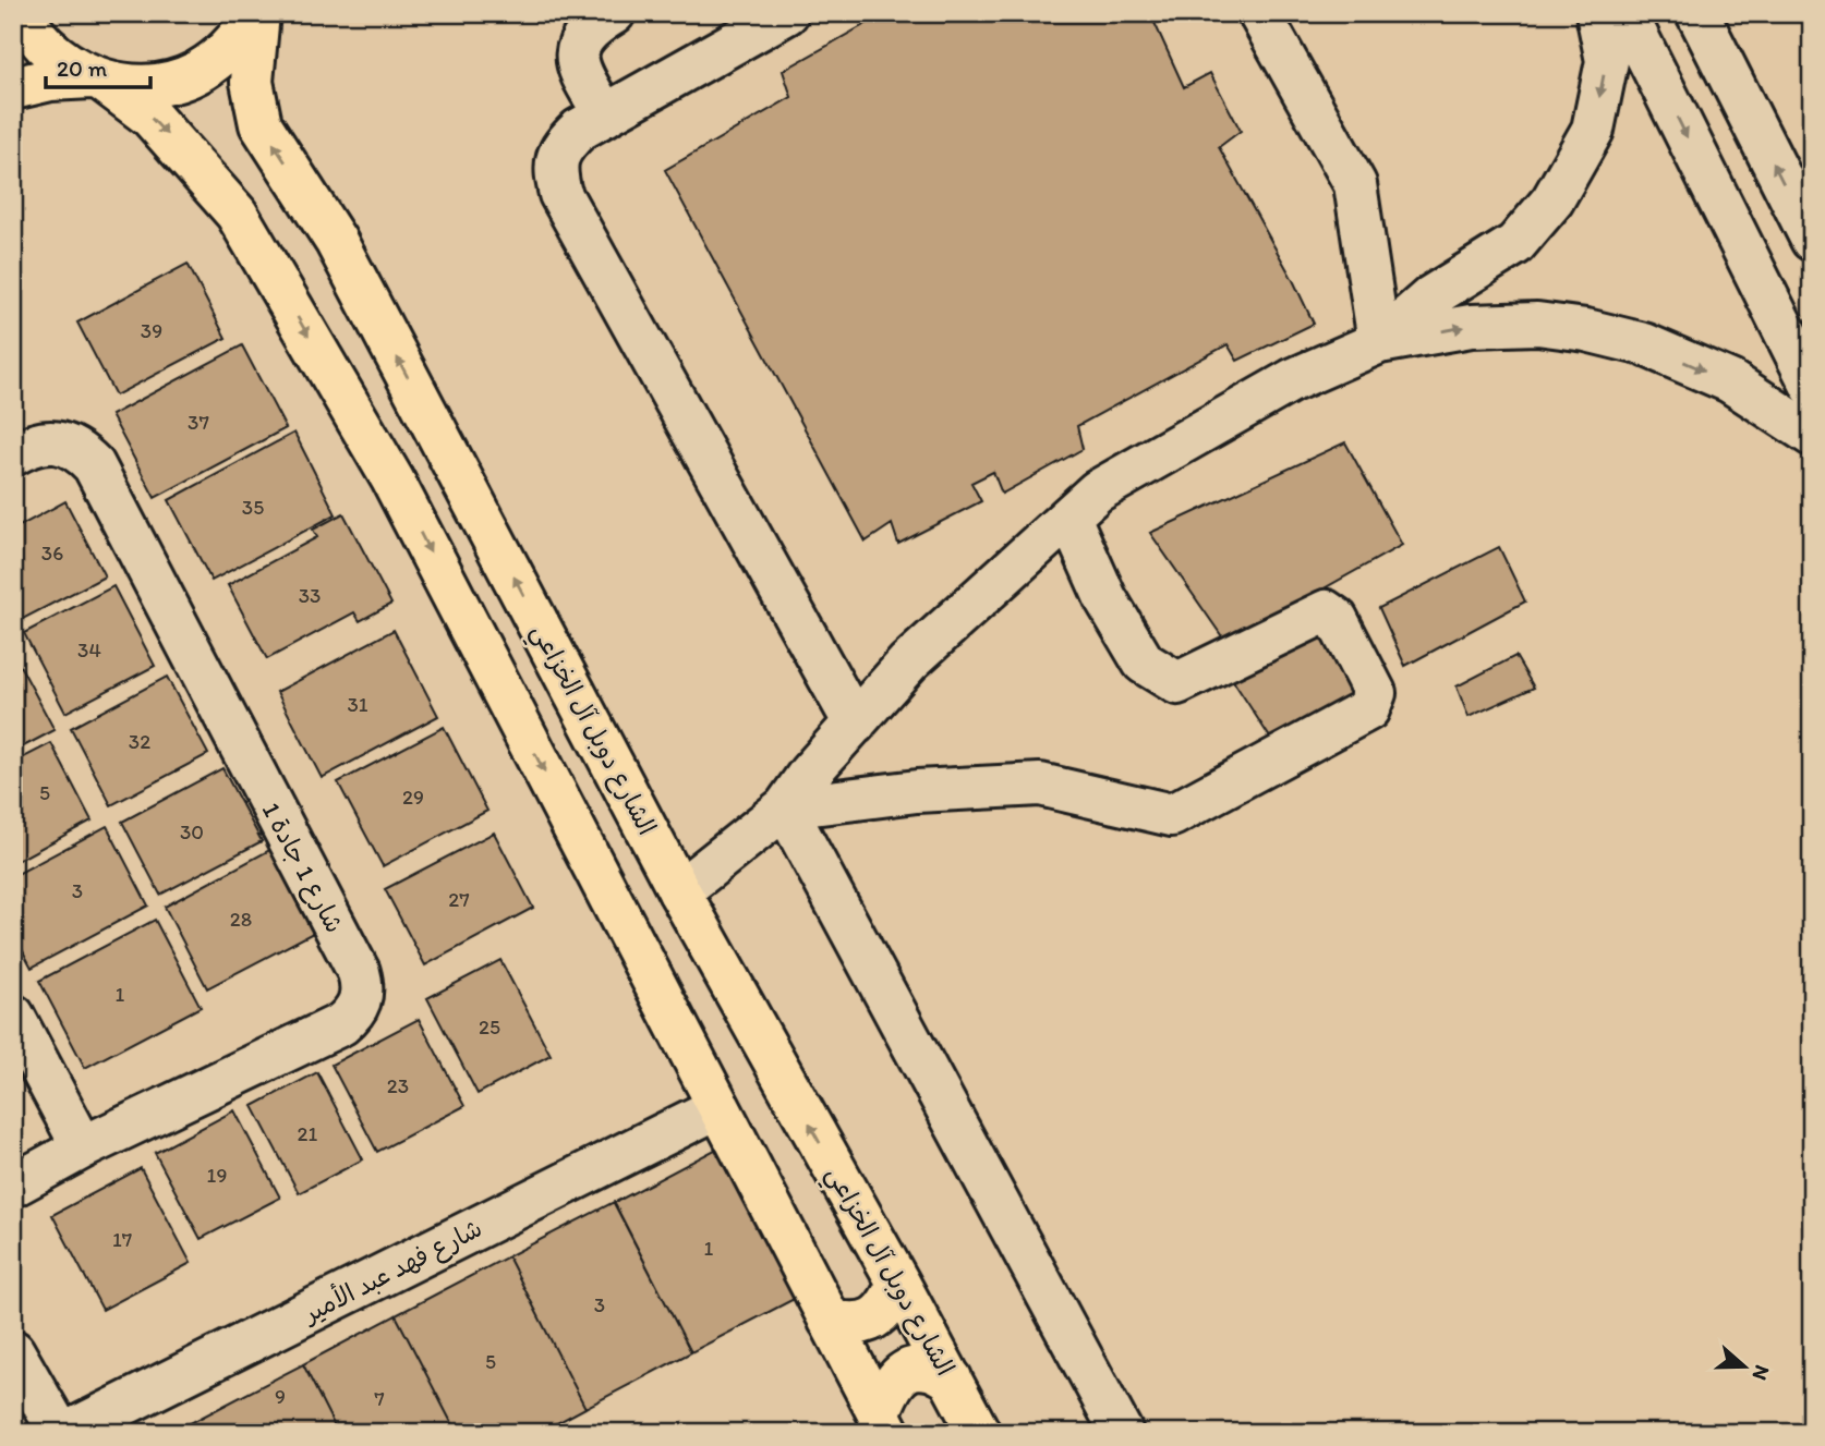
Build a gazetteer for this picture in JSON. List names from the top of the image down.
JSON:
{
  "streets": {
    "main road": ["الشارع دوبل آل الخزاعي"],
    "street": ["شارع 1 جادة 1", "شارع فهد عبد الأمير"]
  },
  "house_numbers": [
    "39",
    "37",
    "35",
    "36",
    "33",
    "34",
    "31",
    "32",
    "5",
    "29",
    "30",
    "3",
    "27",
    "28",
    "1",
    "25",
    "23",
    "21",
    "19",
    "17",
    "1",
    "3",
    "5",
    "9",
    "7"
  ],
  "scale_bar": "20 m",
  "north": "right"
}
